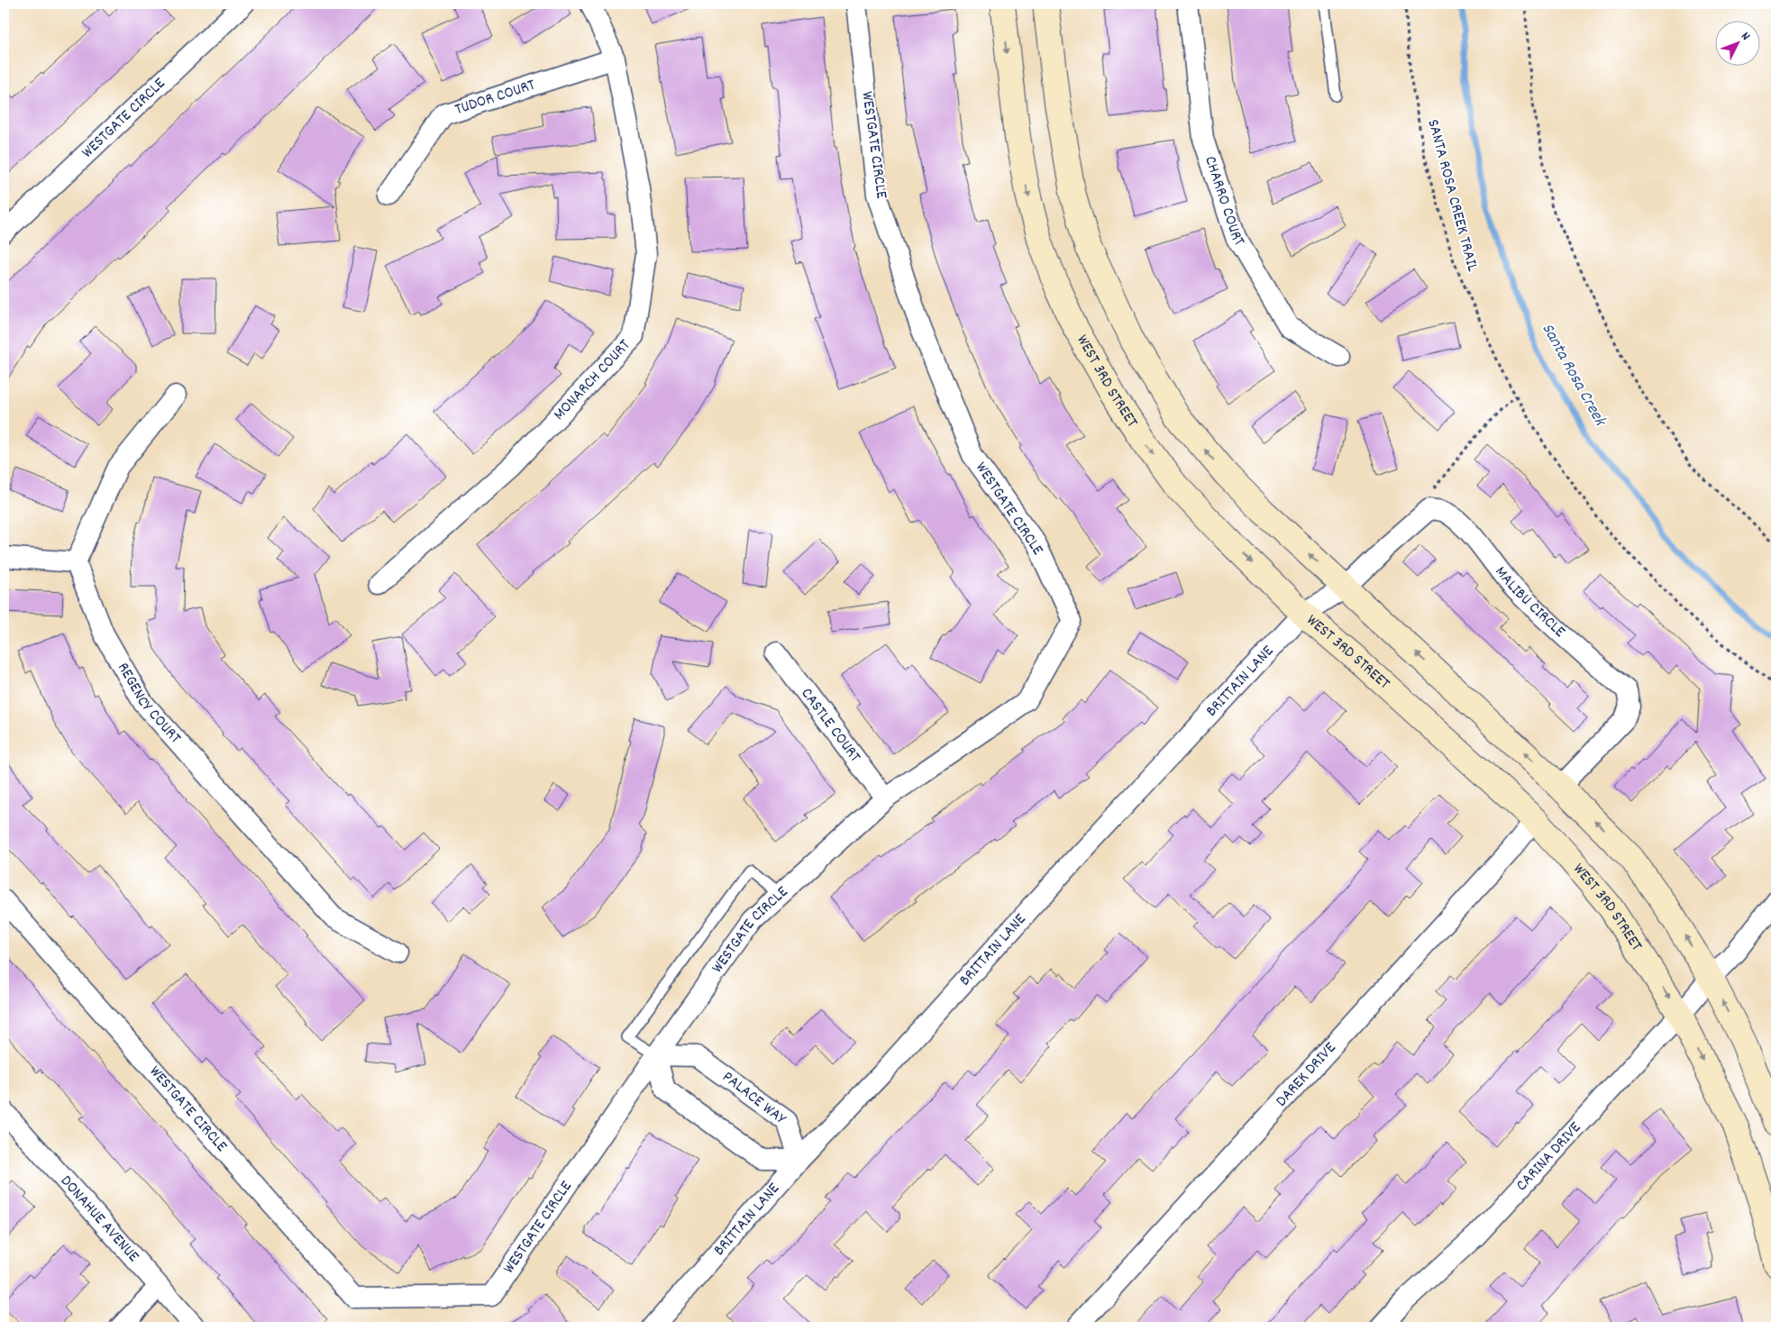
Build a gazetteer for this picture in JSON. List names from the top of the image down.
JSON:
{
  "streets": {
    "main road": ["WEST 3RD STREET"],
    "street": [
      "TUDOR COURT",
      "WESTGATE CIRCLE",
      "CHARRO COURT",
      "MONARCH COURT",
      "MALIBU CIRCLE",
      "BRITTAIN LANE",
      "REGENCY COURT",
      "CASTLE COURT",
      "DAREK DRIVE",
      "PALACE WAY",
      "CARINA DRIVE",
      "DONAHUE AVENUE"
    ],
    "path": ["SANTA ROSA CREEK TRAIL"]
  },
  "crossings": [
    ["TUDOR COURT", "MONARCH COURT"],
    ["WESTGATE CIRCLE", "CASTLE COURT"],
    ["WESTGATE CIRCLE", "PALACE WAY"],
    ["WEST 3RD STREET", "BRITTAIN LANE"],
    ["WEST 3RD STREET", "DAREK DRIVE"],
    ["WEST 3RD STREET", "CARINA DRIVE"],
    ["BRITTAIN LANE", "PALACE WAY"]
  ],
  "water": ["Santa Rosa Creek"],
  "north": "top right"
}
